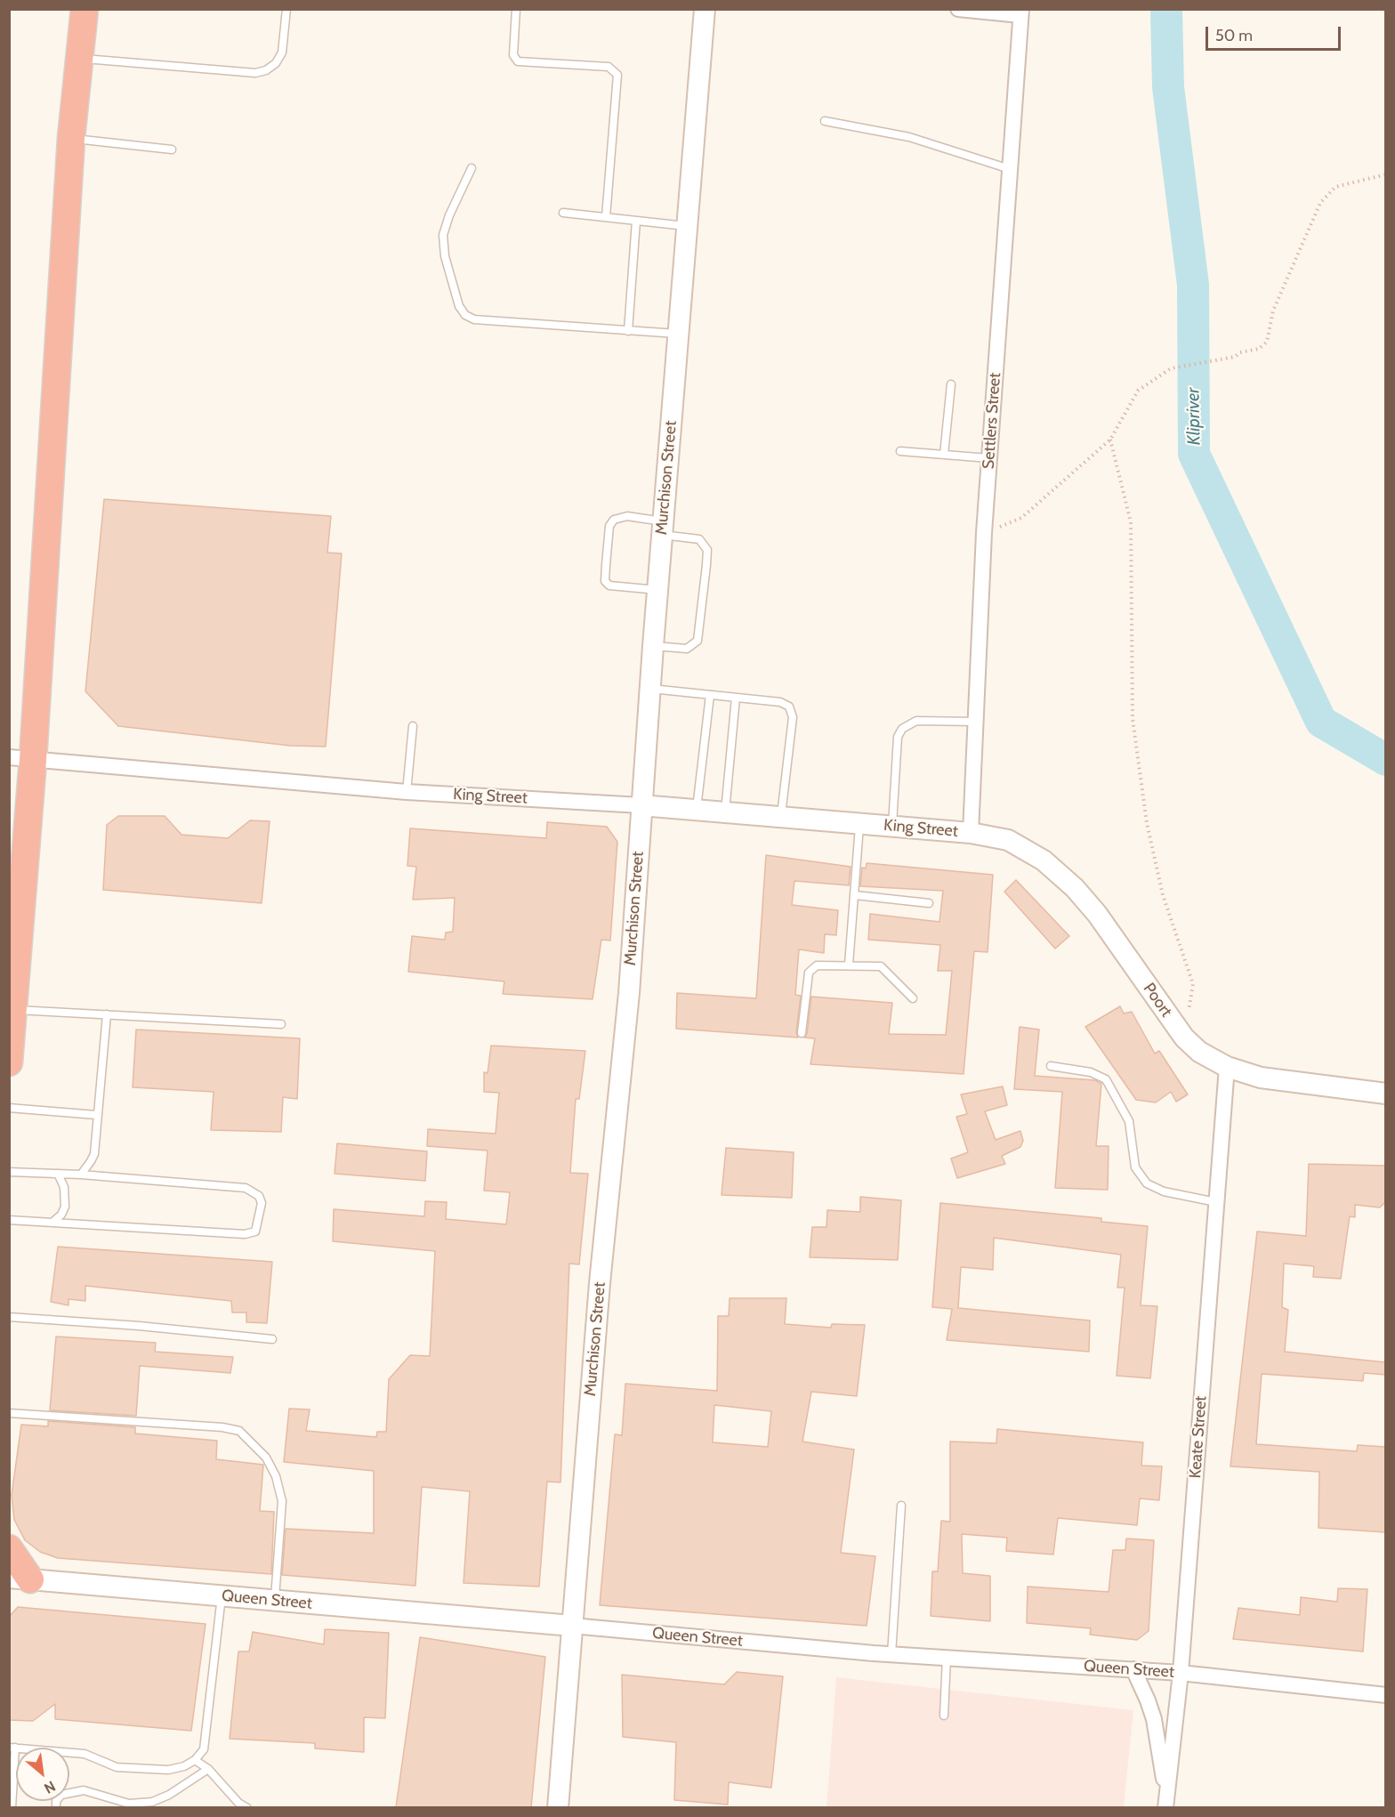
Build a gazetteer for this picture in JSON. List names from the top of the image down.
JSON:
{
  "streets": {
    "street": [
      "Settlers Street",
      "Murchison Street",
      "King Street",
      "Poort",
      "Keate Street",
      "Queen Street"
    ]
  },
  "crossings": [
    ["Settlers Street", "King Street"],
    ["Settlers Street", "Poort"],
    ["Murchison Street", "King Street"],
    ["Murchison Street", "Queen Street"],
    ["King Street", "Poort"],
    ["Poort", "Keate Street"],
    ["Keate Street", "Queen Street"]
  ],
  "water": ["Klipriver"],
  "scale_bar": "50 m",
  "north": "bottom right"
}
